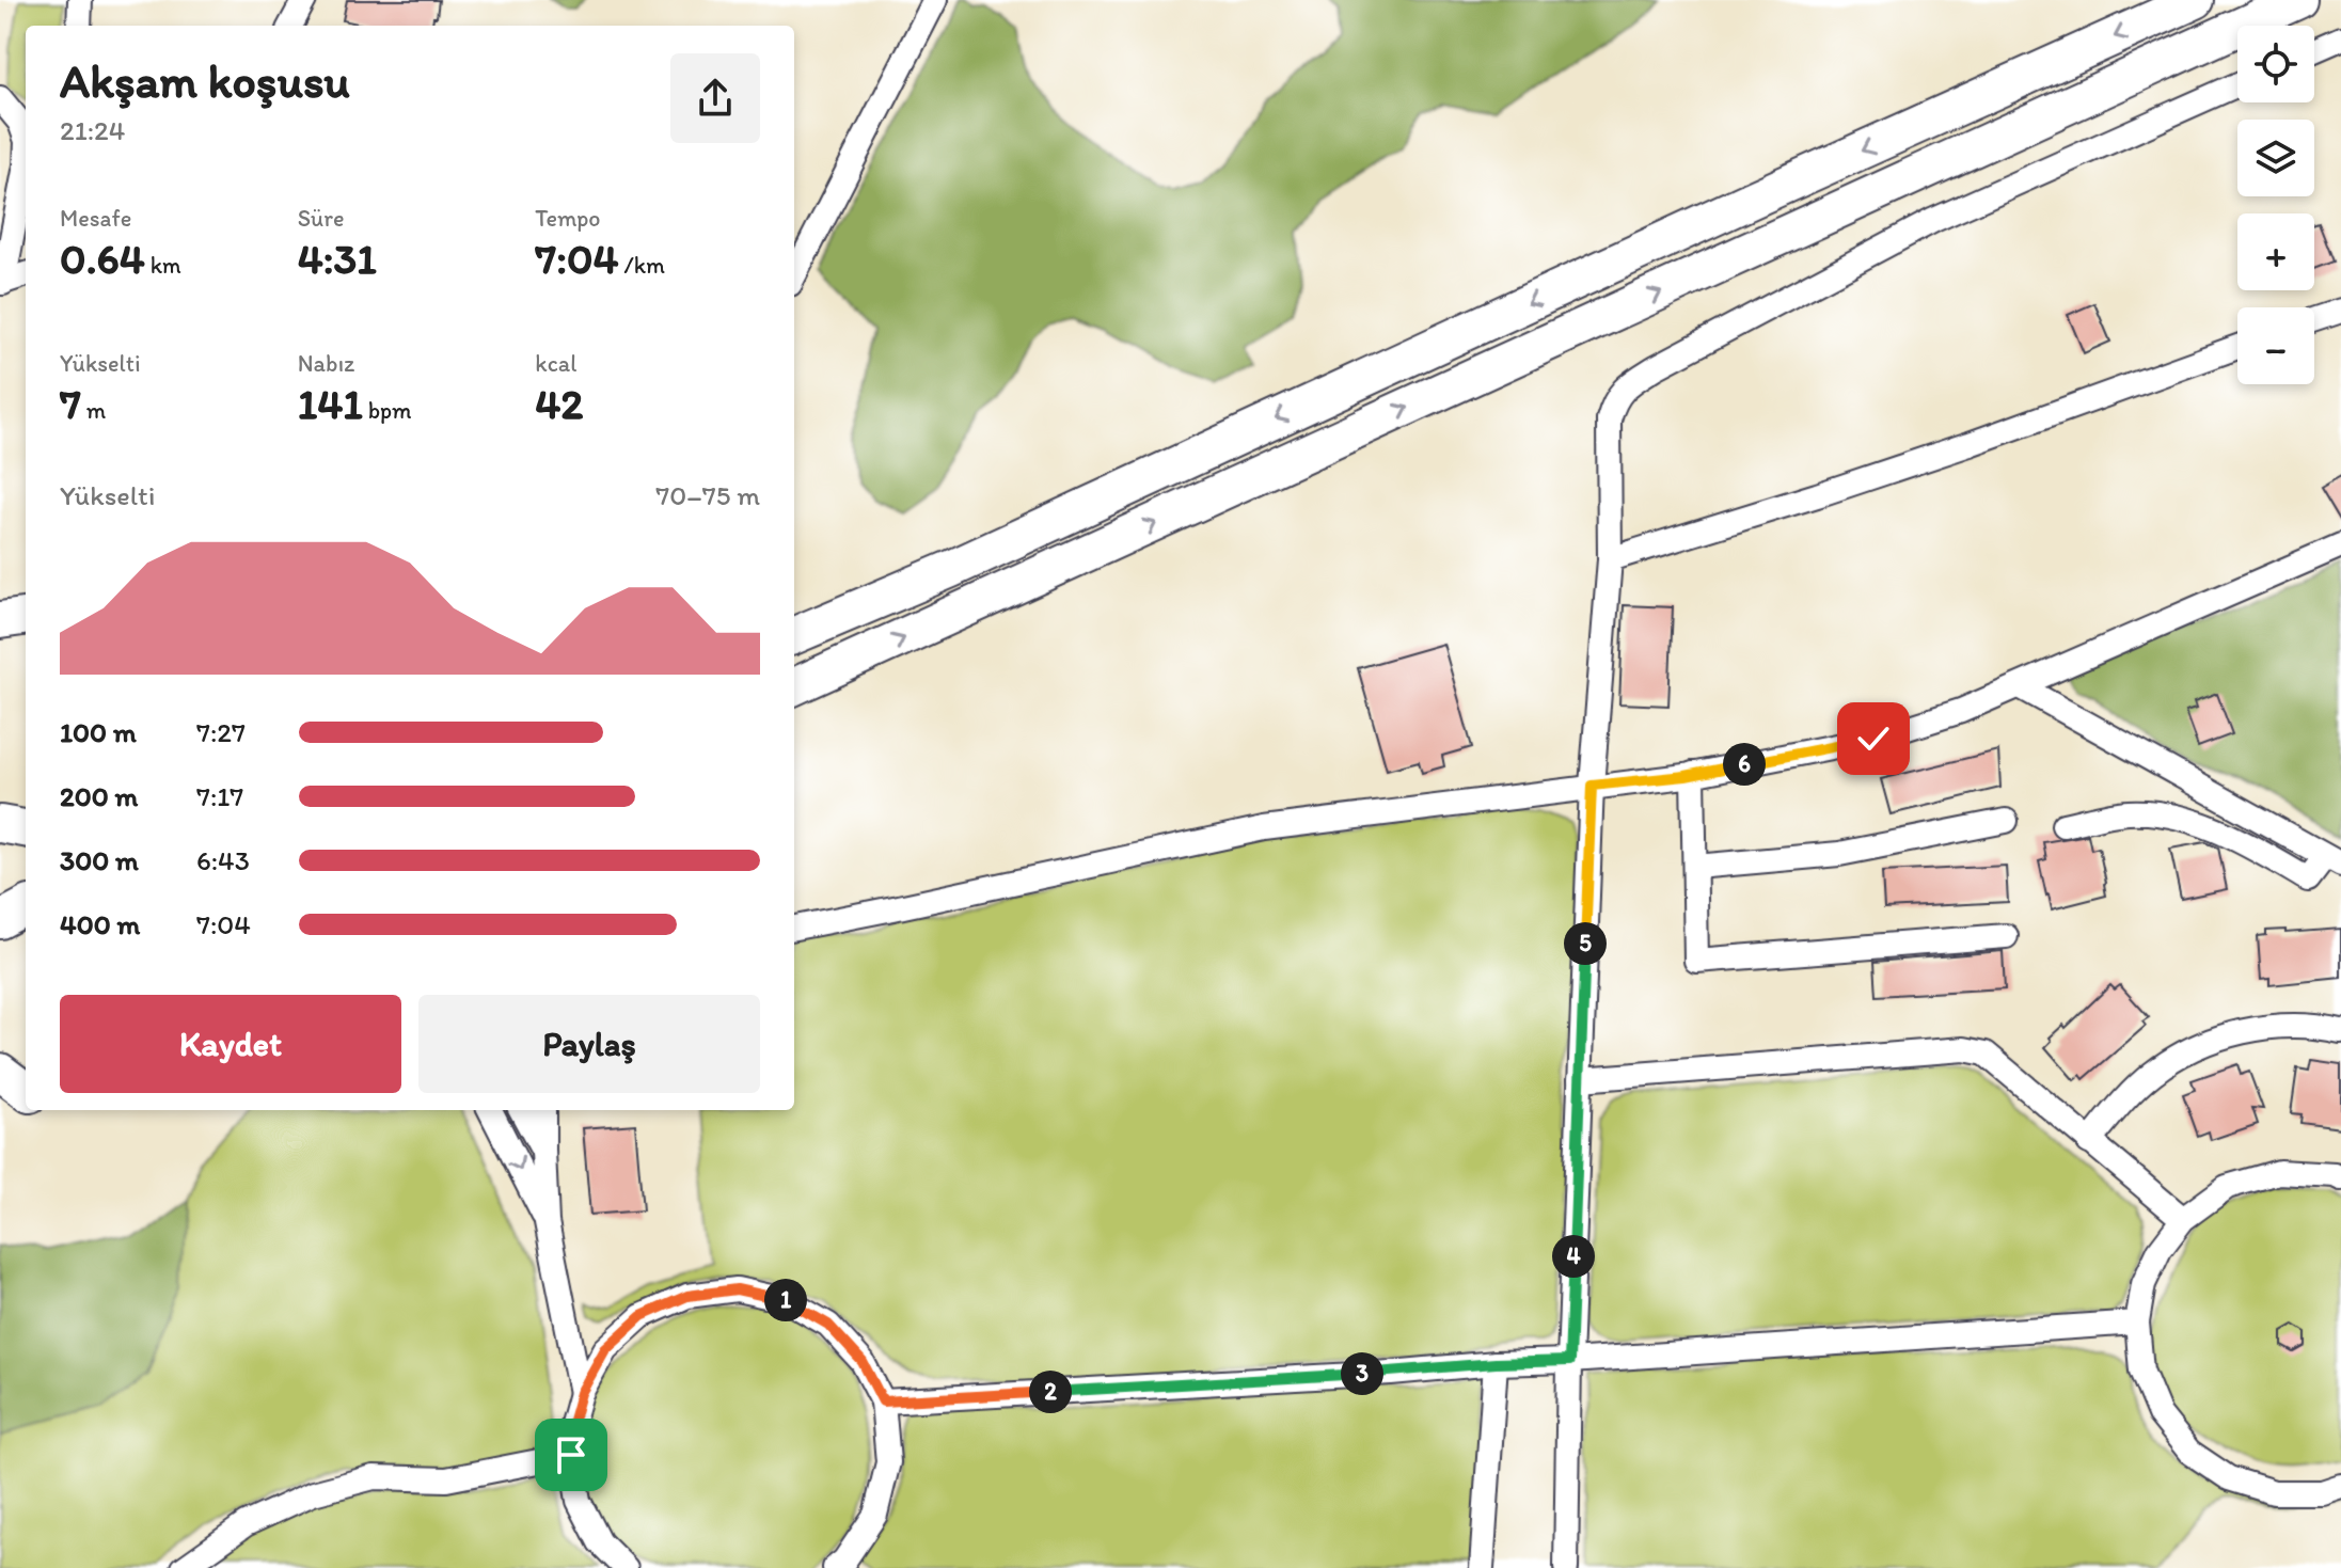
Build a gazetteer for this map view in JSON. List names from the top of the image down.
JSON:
{
  "page": {
    "map_buttons": ["+", "−"],
    "heading": ["Akşam koşusu", "21:24"],
    "stats": [
      ["Mesafe", "0.64 km"],
      ["Süre", "4:31"],
      ["Tempo", "7:04 /km"],
      ["Yükselti", "7 m"],
      ["Nabız", "141 bpm"],
      ["kcal", "42"]
    ],
    "chart": ["Yükselti", "70–75 m"],
    "list": [
      {
        "name": "100 m",
        "note": "7:27"
      },
      {
        "name": "200 m",
        "note": "7:17"
      },
      {
        "name": "300 m",
        "note": "6:43"
      },
      {
        "name": "400 m",
        "note": "7:04"
      }
    ],
    "pins": [
      "6",
      "5",
      "4",
      "1",
      "3",
      "2"
    ],
    "buttons": ["Kaydet", "Paylaş"]
  }
}
